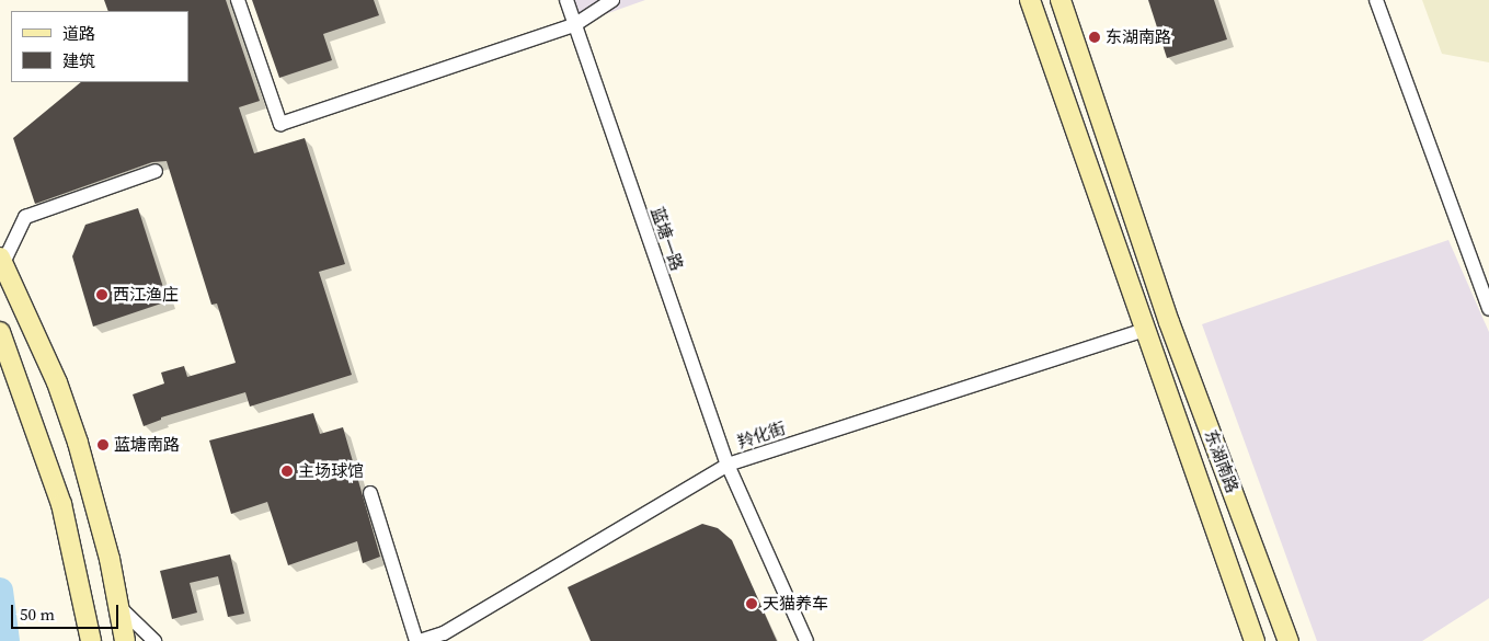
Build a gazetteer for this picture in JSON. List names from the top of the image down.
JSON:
{
  "streets": {
    "main road": ["东湖南路"],
    "street": ["蓝塘一路", "羚化街"]
  },
  "crossings": [
    ["蓝塘一路", "羚化街"],
    ["羚化街", "东湖南路"]
  ],
  "places": [
    "东湖南路",
    "西江渔庄",
    "蓝塘南路",
    "主场球馆",
    "天猫养车"
  ],
  "legend": ["道路", "建筑"],
  "scale_bar": "50 m"
}
